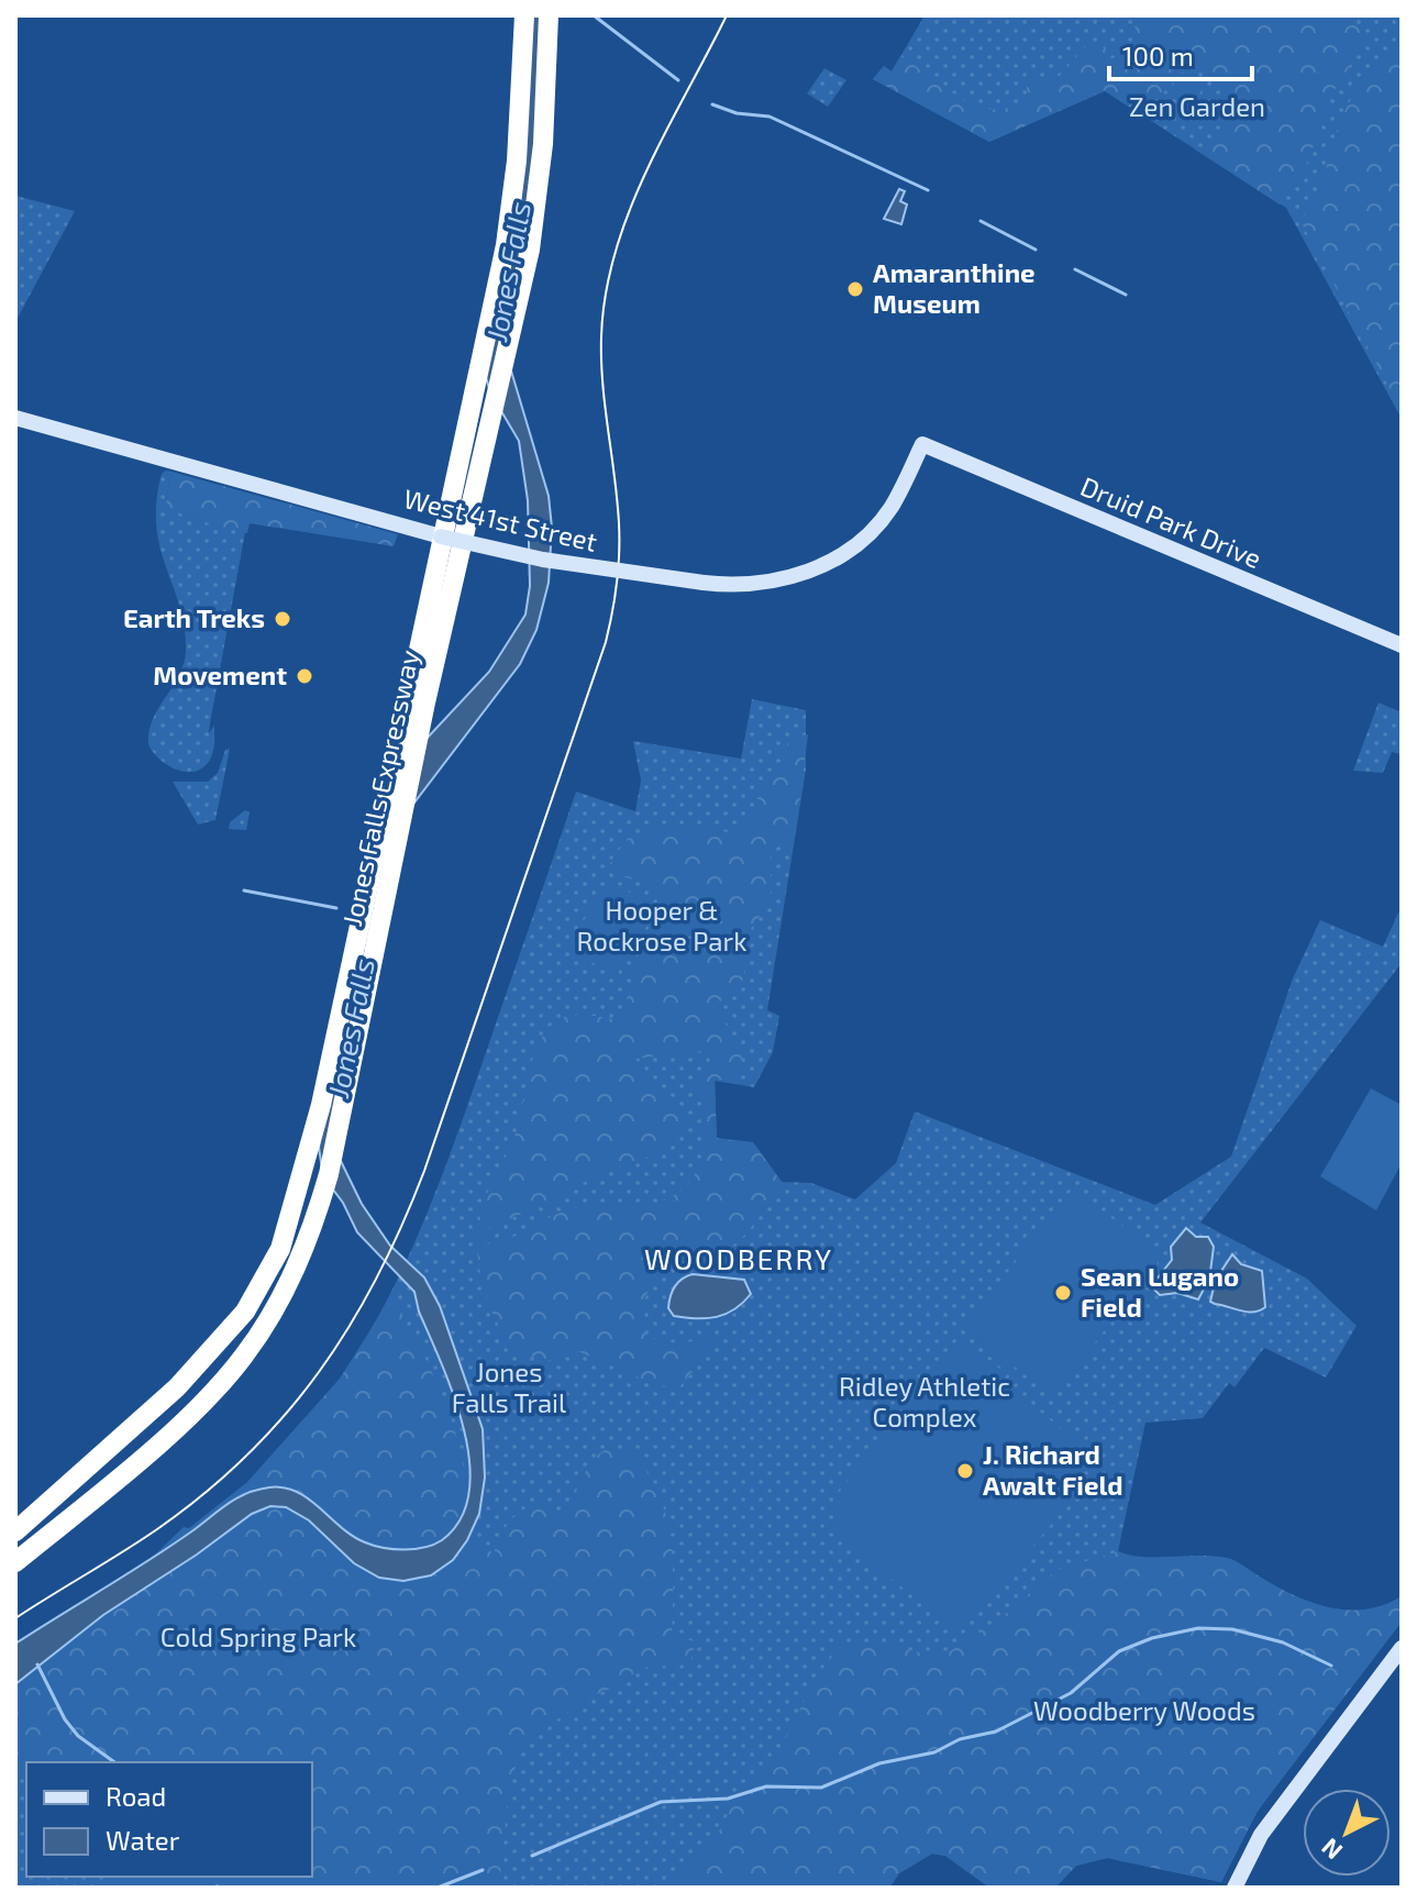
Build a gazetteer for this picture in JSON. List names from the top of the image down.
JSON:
{
  "streets": {
    "highway": ["Jones Falls Expressway"],
    "main road": ["West 41st Street", "Druid Park Drive"]
  },
  "crossings": [
    ["West 41st Street", "Druid Park Drive"]
  ],
  "districts": ["WOODBERRY"],
  "water": ["Jones Falls"],
  "parks": [
    "Zen Garden",
    "Hooper & Rockrose Park",
    "Jones Falls Trail",
    "Ridley Athletic Complex",
    "Cold Spring Park",
    "Woodberry Woods"
  ],
  "places": [
    "Amaranthine Museum",
    "Earth Treks",
    "Movement",
    "Sean Lugano Field",
    "J. Richard Awalt Field"
  ],
  "legend": ["Road", "Water"],
  "scale_bar": "100 m",
  "north": "bottom left"
}
